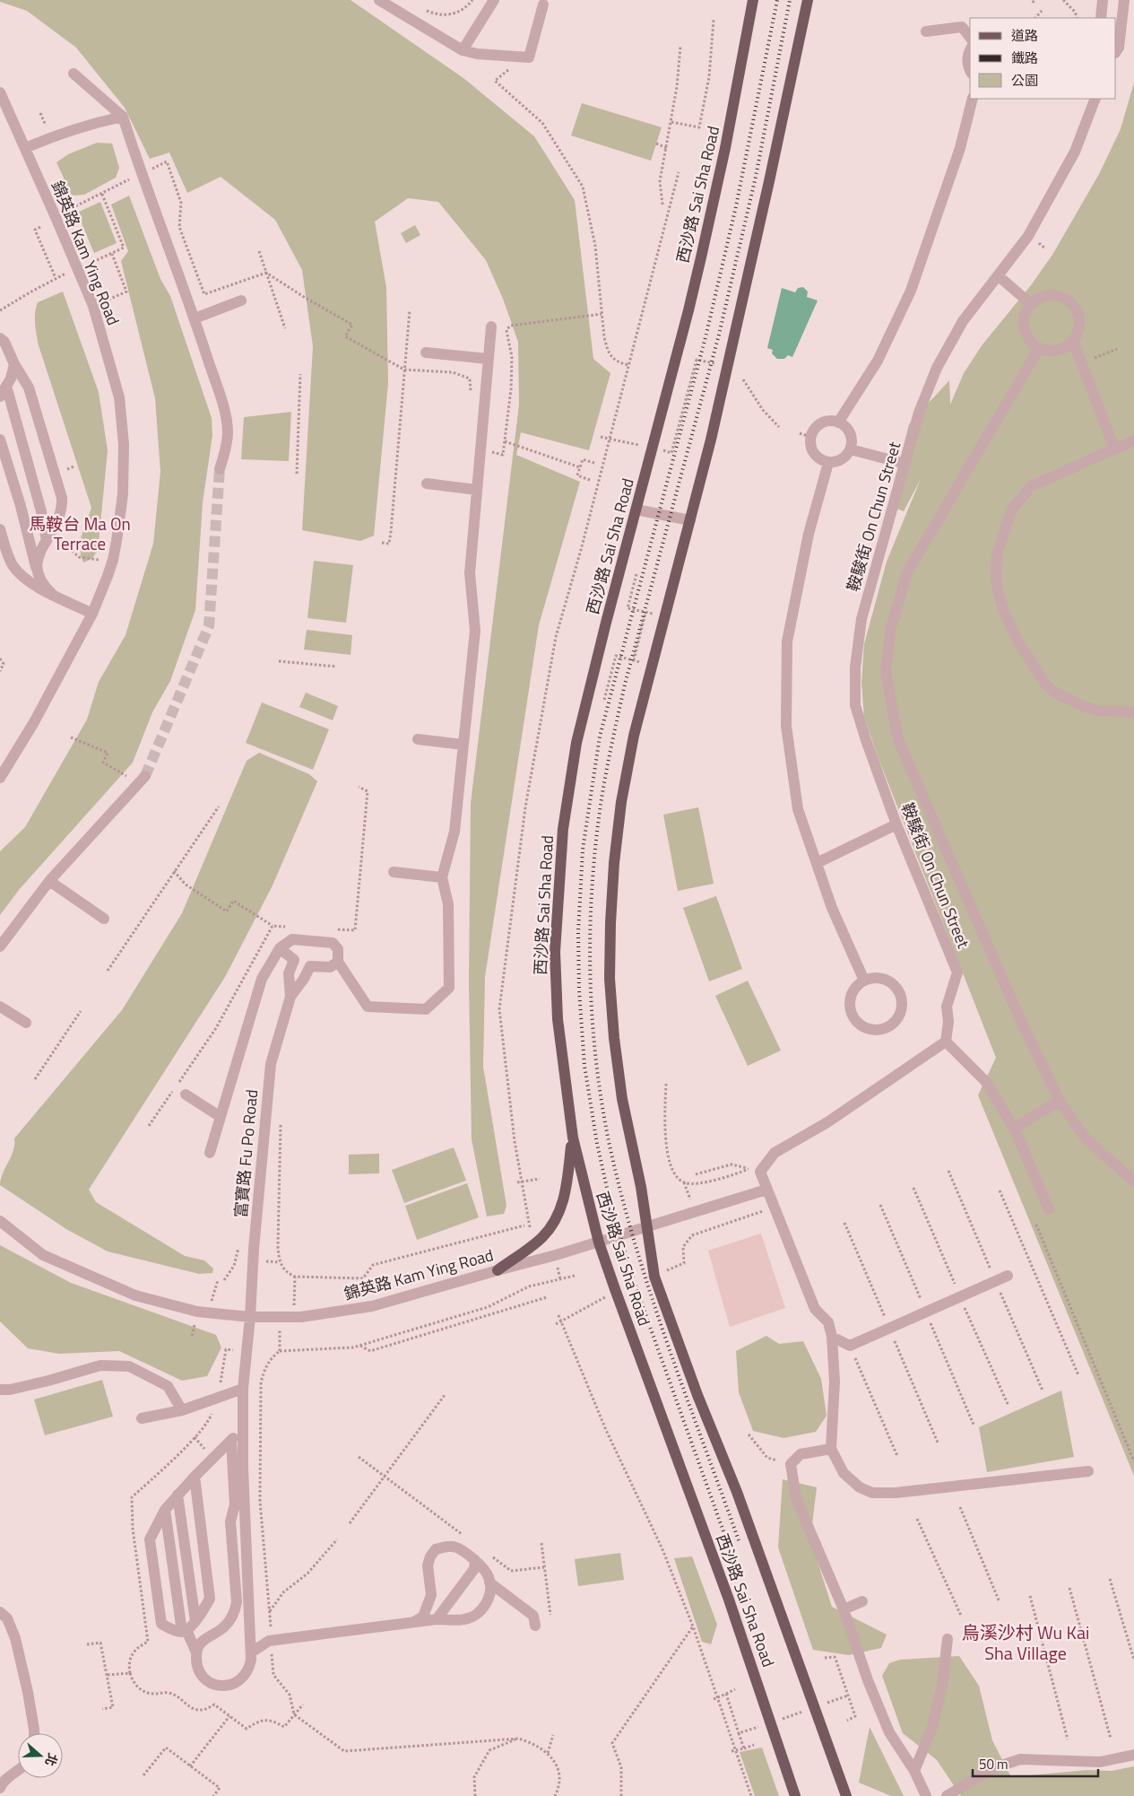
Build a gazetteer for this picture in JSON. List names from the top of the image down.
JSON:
{
  "streets": {
    "main road": ["西沙路 Sai Sha Road"],
    "street": ["錦英路 Kam Ying Road", "鞍駿街 On Chun Street", "富寶路 Fu Po Road"]
  },
  "crossings": [
    ["西沙路 Sai Sha Road", "錦英路 Kam Ying Road"],
    ["錦英路 Kam Ying Road", "富寶路 Fu Po Road"]
  ],
  "districts": ["馬鞍台 Ma On Terrace", "烏溪沙村 Wu Kai Sha Village"],
  "legend": ["道路", "鐵路", "公園"],
  "scale_bar": "50 m",
  "north": "right"
}
